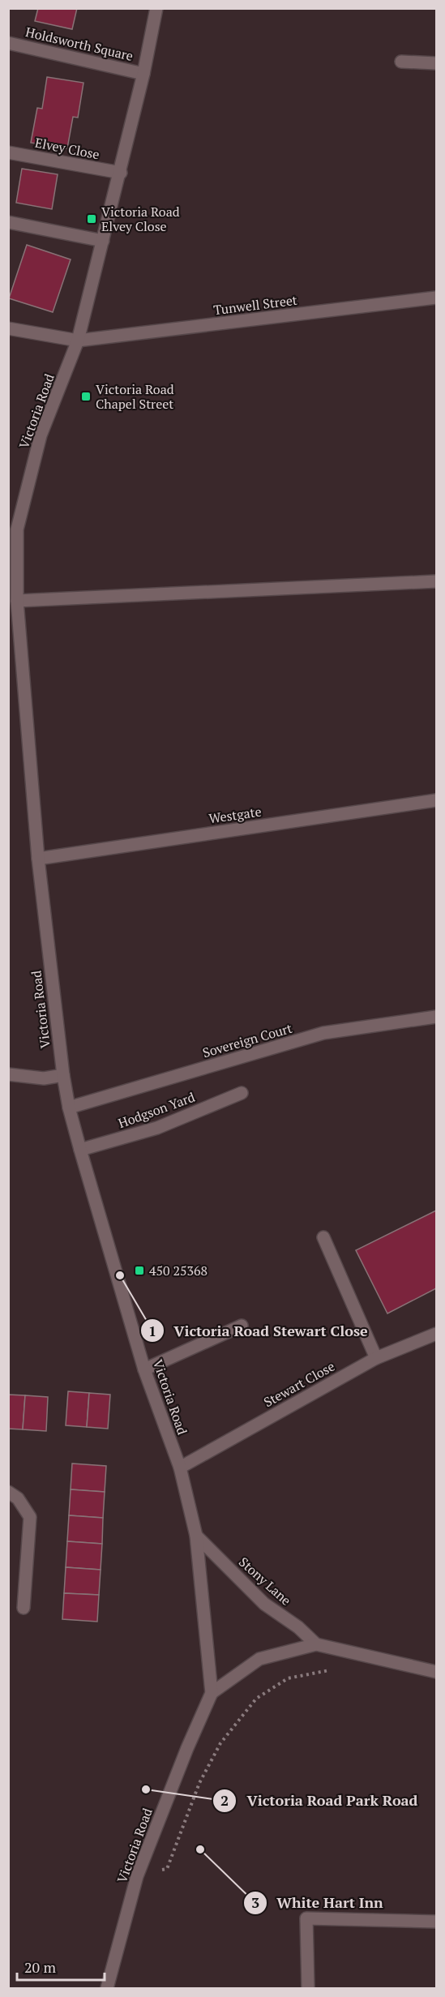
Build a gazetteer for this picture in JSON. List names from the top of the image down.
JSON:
{
  "streets": {
    "street": [
      "Holdsworth Square",
      "Elvey Close",
      "Tunwell Street",
      "Victoria Road",
      "Westgate",
      "Sovereign Court",
      "Hodgson Yard",
      "Stewart Close",
      "Stony Lane"
    ]
  },
  "crossings": [
    ["Holdsworth Square", "Victoria Road"],
    ["Elvey Close", "Victoria Road"],
    ["Tunwell Street", "Victoria Road"],
    ["Victoria Road", "Westgate"],
    ["Victoria Road", "Sovereign Court"],
    ["Victoria Road", "Hodgson Yard"],
    ["Victoria Road", "Stewart Close"],
    ["Victoria Road", "Stony Lane"]
  ],
  "places": {
    "transit": ["Victoria Road Elvey Close", "Victoria Road Chapel Street", "450 25368"],
    "other": ["Victoria Road Stewart Close", "Victoria Road Park Road", "White Hart Inn"]
  },
  "scale_bar": "20 m"
}
